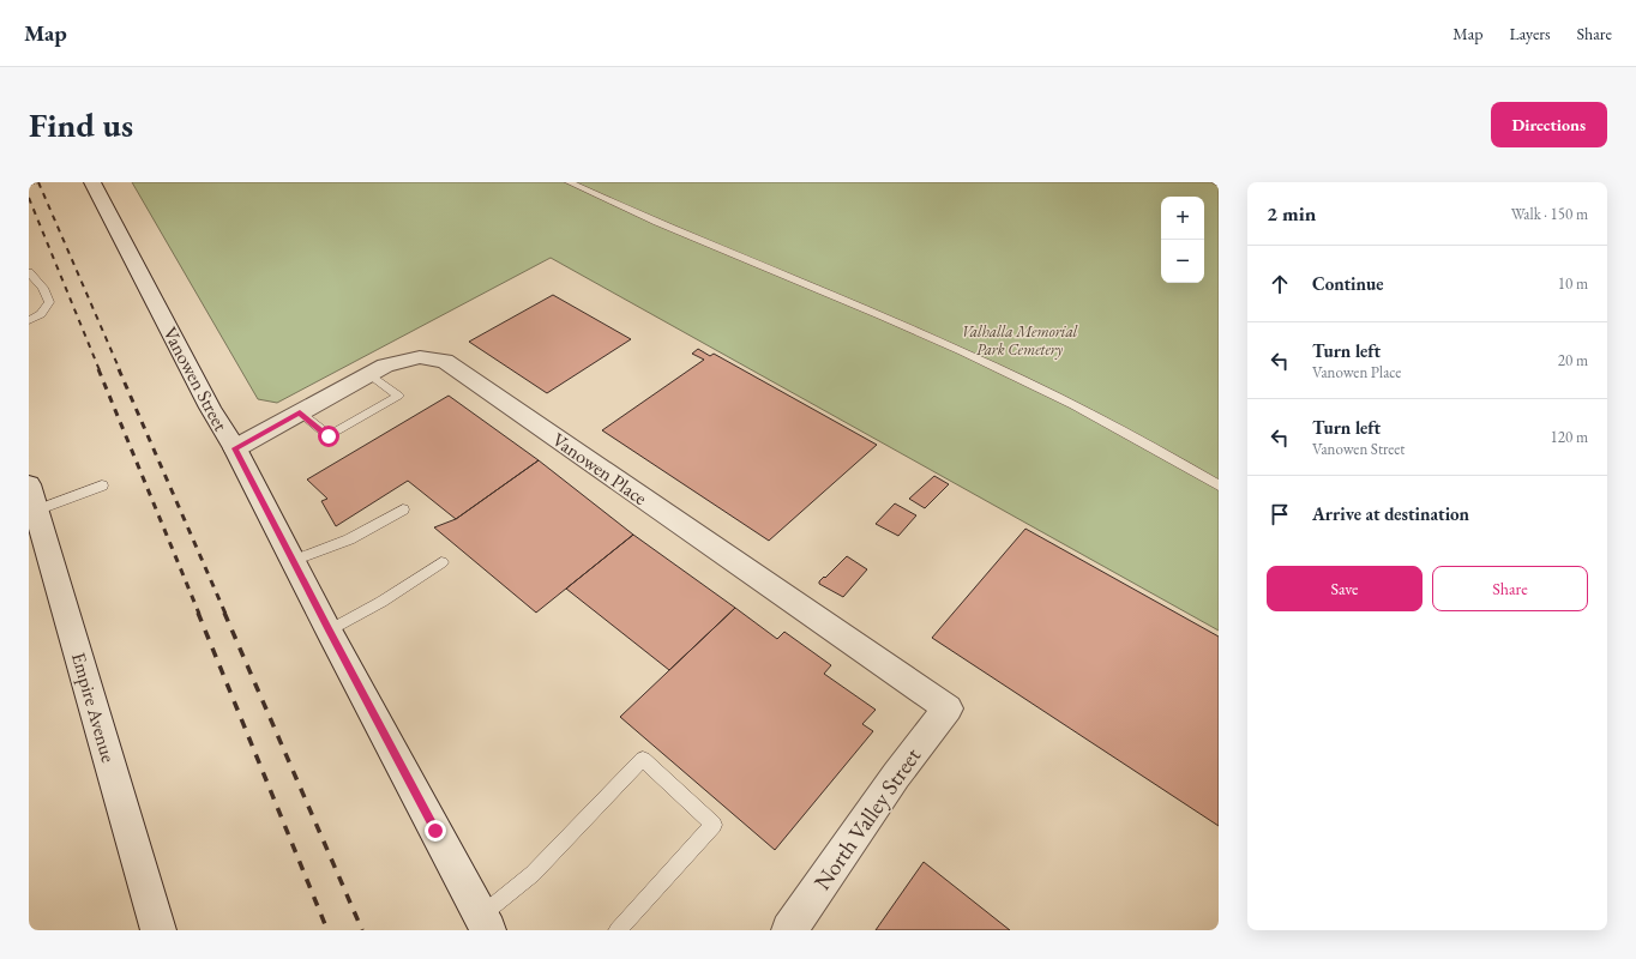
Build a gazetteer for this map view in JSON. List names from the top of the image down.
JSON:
{
  "streets": {
    "main road": [
      "Vanowen Street",
      "Vanowen Place",
      "Empire Avenue",
      "North Valley Street"
    ]
  },
  "crossings": [
    ["Vanowen Street", "Vanowen Place"],
    ["Vanowen Place", "North Valley Street"]
  ],
  "parks": ["Valhalla Memorial Park Cemetery"],
  "page": {
    "header": "Map",
    "nav": ["Map", "Layers", "Share"],
    "buttons": [
      "Directions",
      ["Save", "Share"]
    ],
    "title": "Find us",
    "heading": ["2 min", "Walk · 150 m"],
    "map_buttons": ["+", "−"],
    "list": [
      ["Continue", "10 m"],
      ["Turn left", "Vanowen Place", "20 m"],
      ["Turn left", "Vanowen Street", "120 m"],
      "Arrive at destination"
    ]
  }
}
